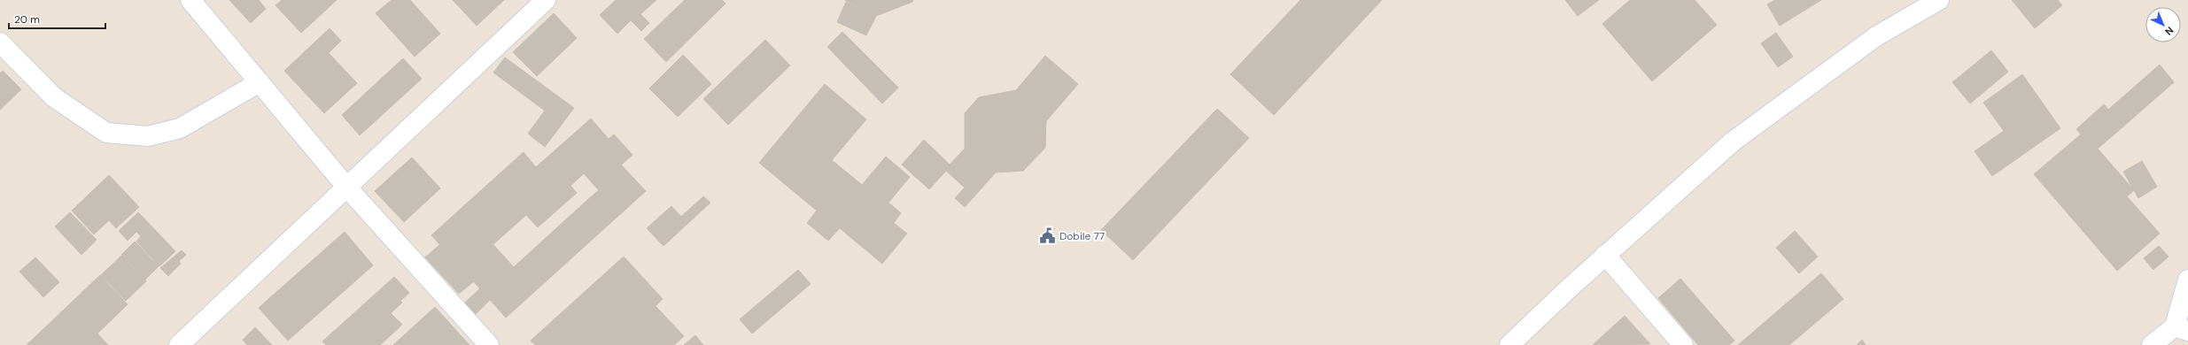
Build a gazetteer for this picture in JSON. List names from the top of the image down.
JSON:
{
  "places": {
    "public building": ["Dobile 77"]
  },
  "scale_bar": "20 m",
  "north": "bottom right"
}
